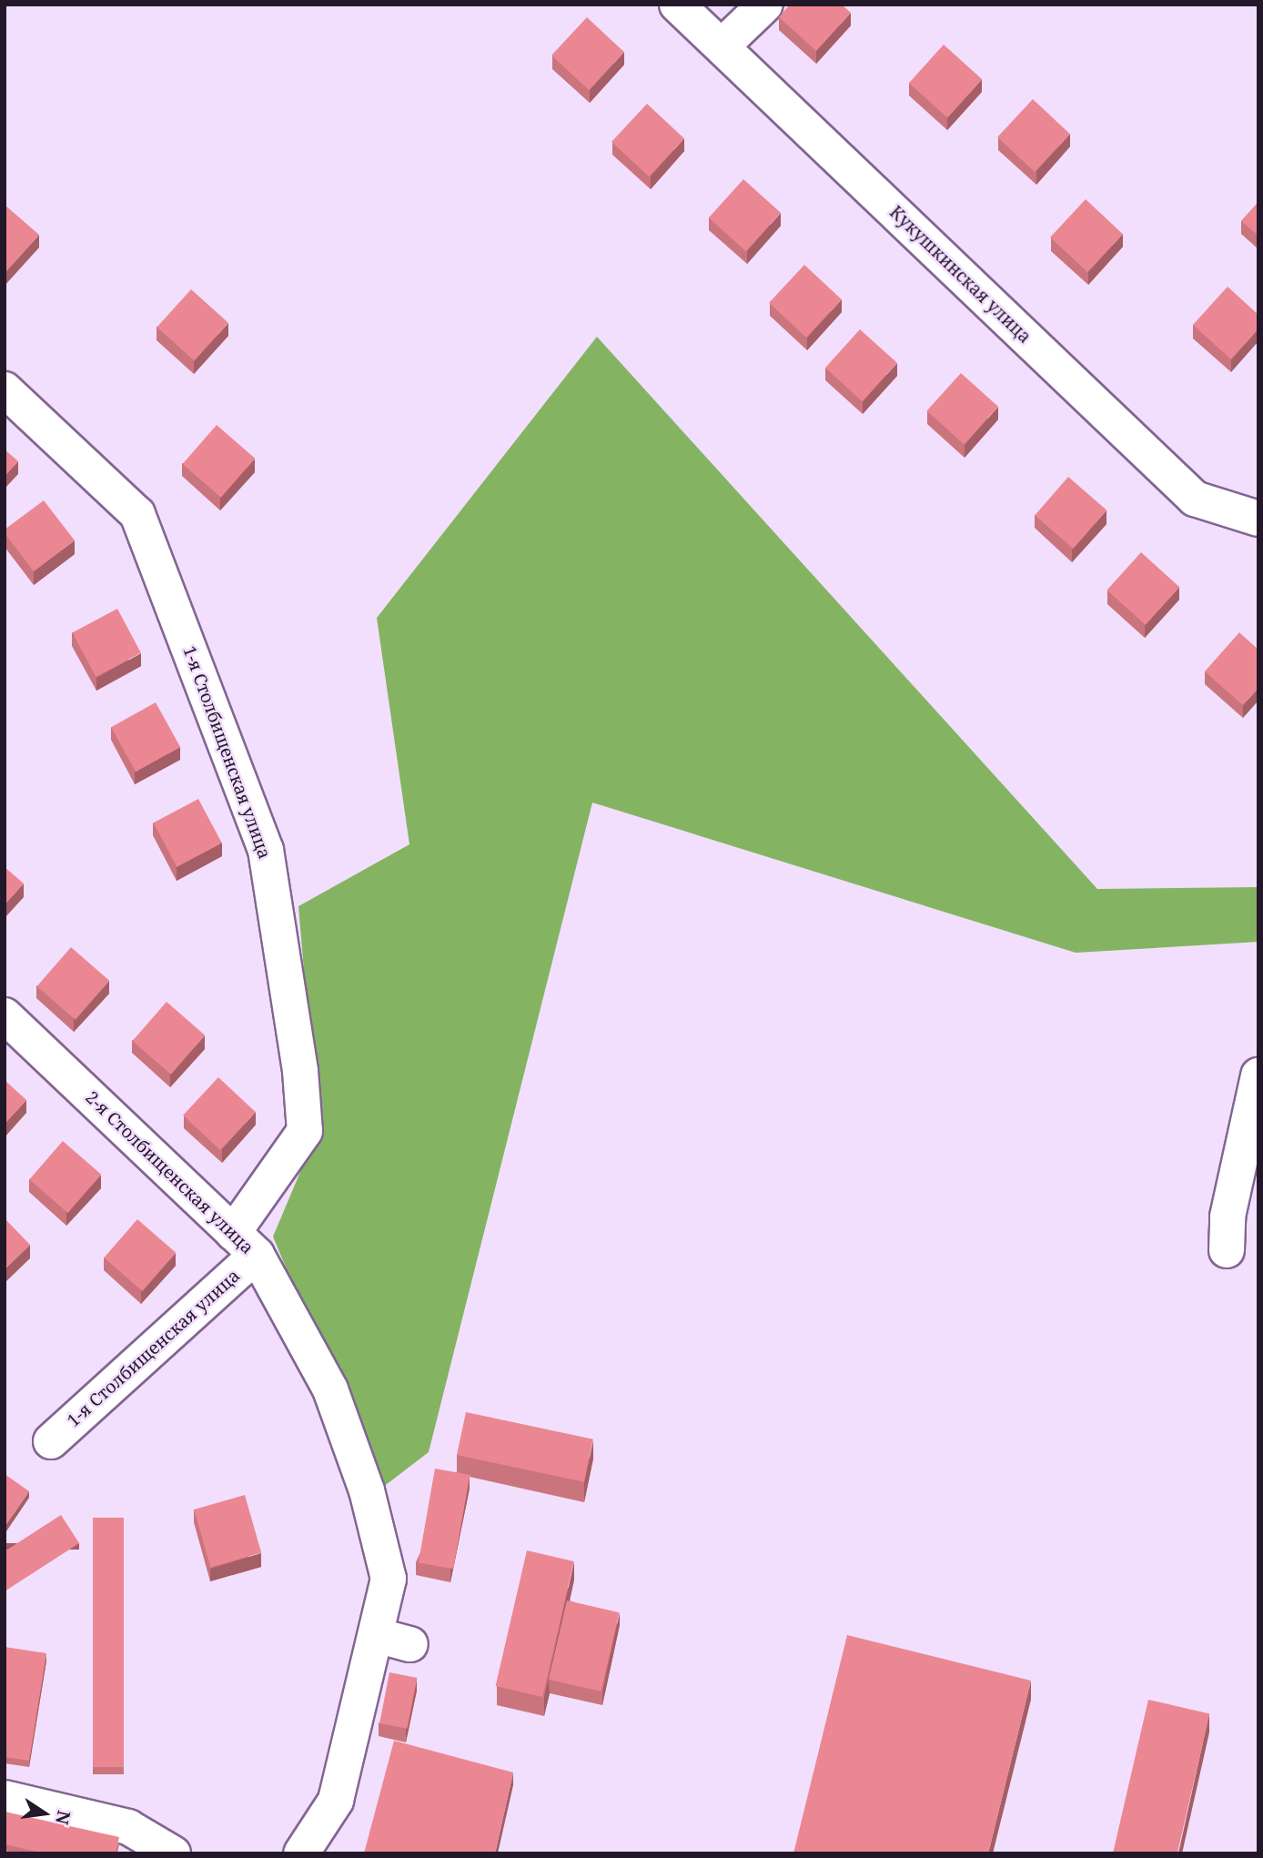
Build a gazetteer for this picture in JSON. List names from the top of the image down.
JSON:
{
  "streets": {
    "street": ["Кукушкинская улица", "1-я Столбищенская улица", "2-я Столбищенская улица"]
  },
  "crossings": [
    ["1-я Столбищенская улица", "2-я Столбищенская улица"]
  ],
  "north": "right"
}
